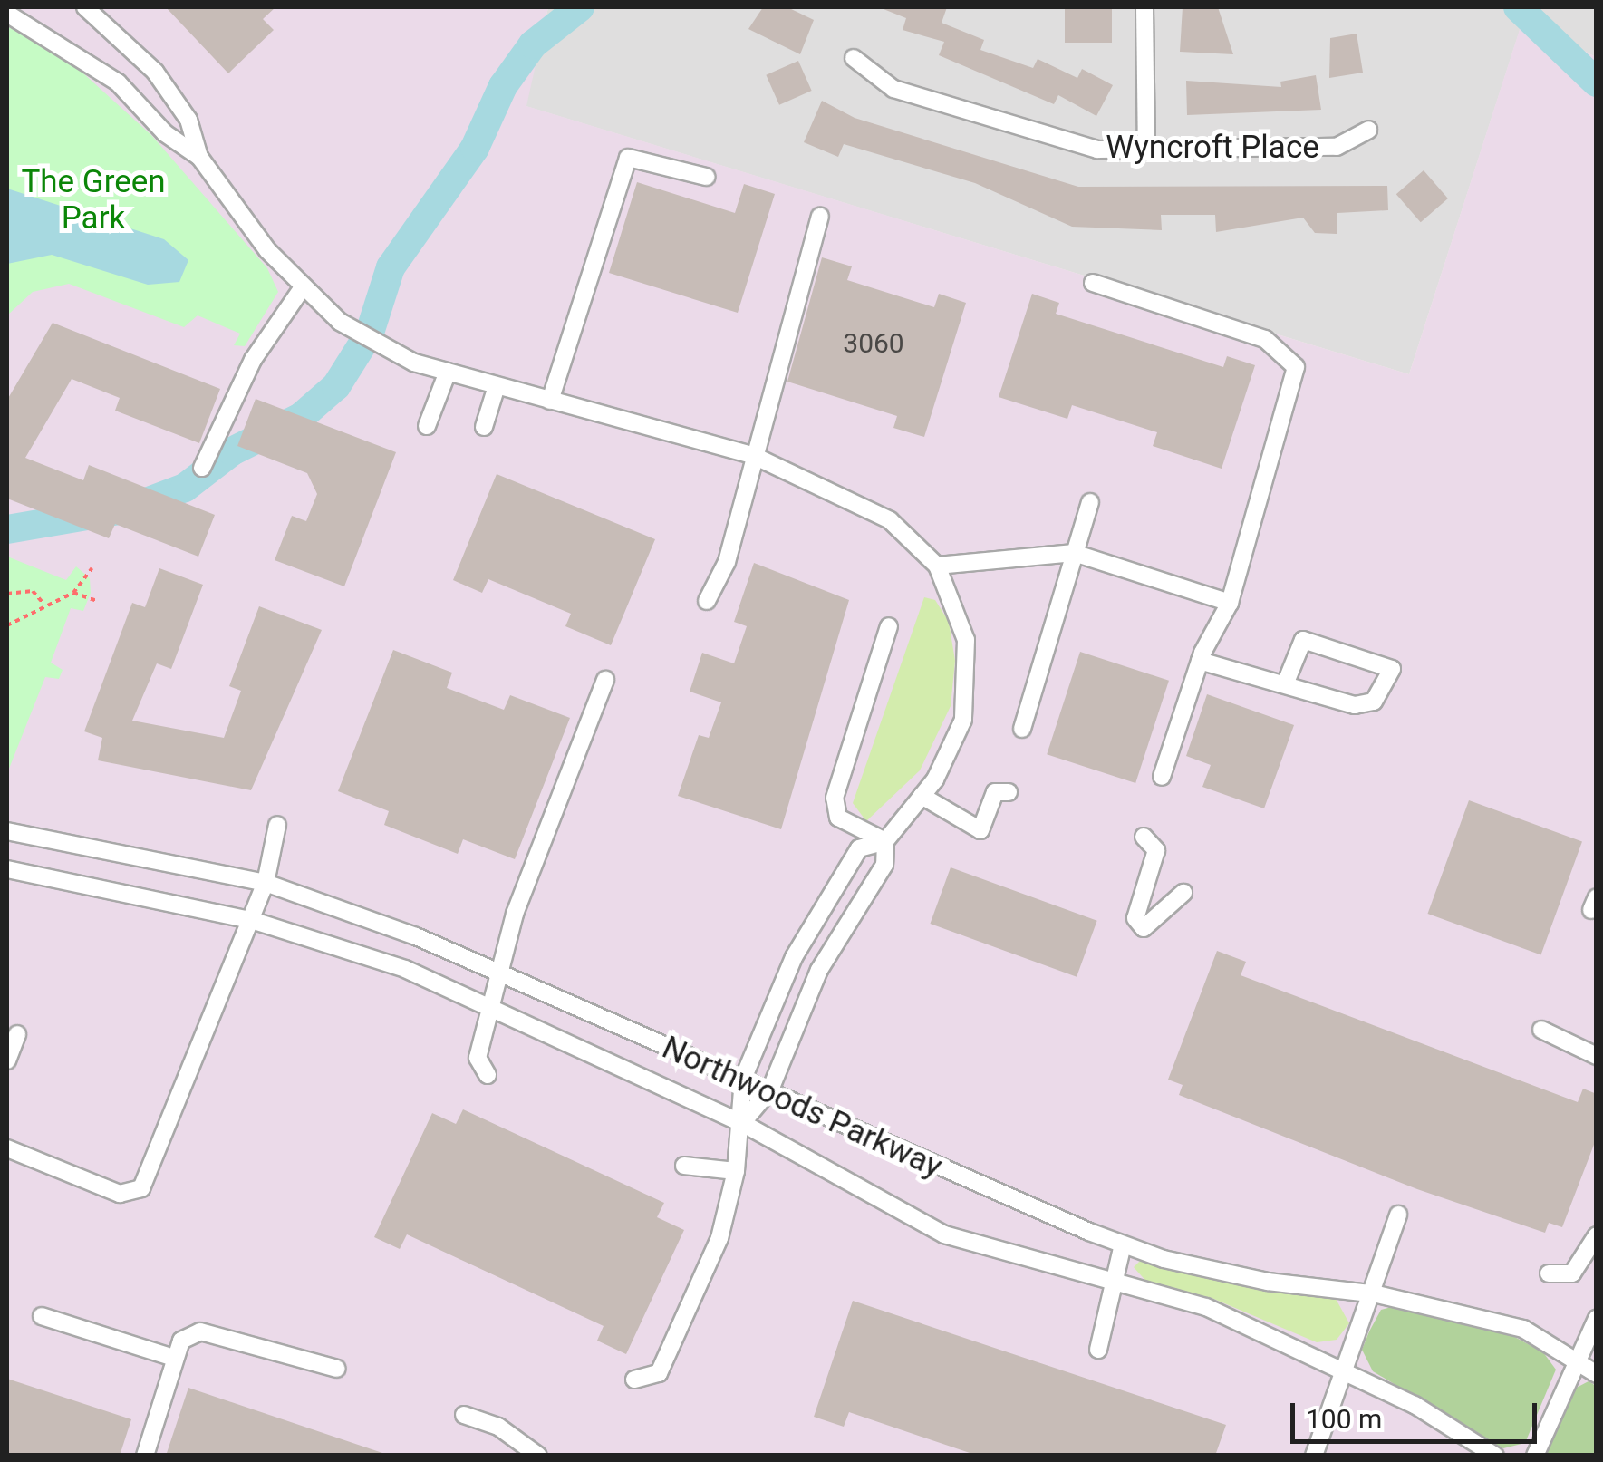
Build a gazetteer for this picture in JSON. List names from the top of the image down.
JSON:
{
  "streets": {
    "street": ["Wyncroft Place", "Northwoods Parkway"]
  },
  "parks": ["The Green Park"],
  "house_numbers": ["3060"],
  "scale_bar": "100 m"
}
